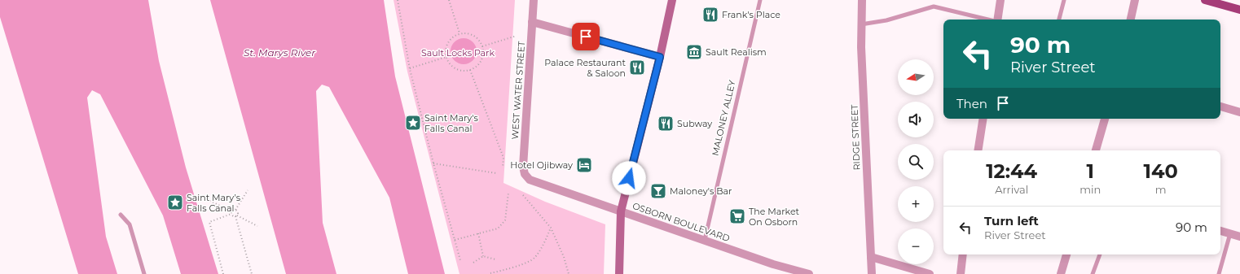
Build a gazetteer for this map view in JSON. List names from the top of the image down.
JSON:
{
  "streets": {
    "street": ["WEST WATER STREET", "RIDGE STREET", "OSBORN BOULEVARD"],
    "lane": ["MALONEY ALLEY"]
  },
  "crossings": [
    ["WEST WATER STREET", "OSBORN BOULEVARD"],
    ["MALONEY ALLEY", "OSBORN BOULEVARD"]
  ],
  "water": ["St. Marys River"],
  "parks": ["Sault Locks Park"],
  "places": {
    "restaurant": ["Frank's Place", "Palace Restaurant & Saloon", "Subway"],
    "museum": ["Sault Realism"],
    "place": ["Saint Mary's Falls Canal", "Saint Mary’s Falls Canal"],
    "hotel": ["Hotel Ojibway"],
    "bar": ["Maloney's Bar"],
    "supermarket": ["The Market On Osborn"]
  },
  "north": "left",
  "page": {
    "turn": ["90 m", "River Street"],
    "map_buttons": ["+", "−"],
    "then": "Then",
    "eta": [
      "12:44",
      "Arrival",
      "1",
      "min",
      "140",
      "m"
    ],
    "list": [
      {
        "name": "Turn left",
        "note": "River Street",
        "value": "90 m"
      }
    ]
  }
}
